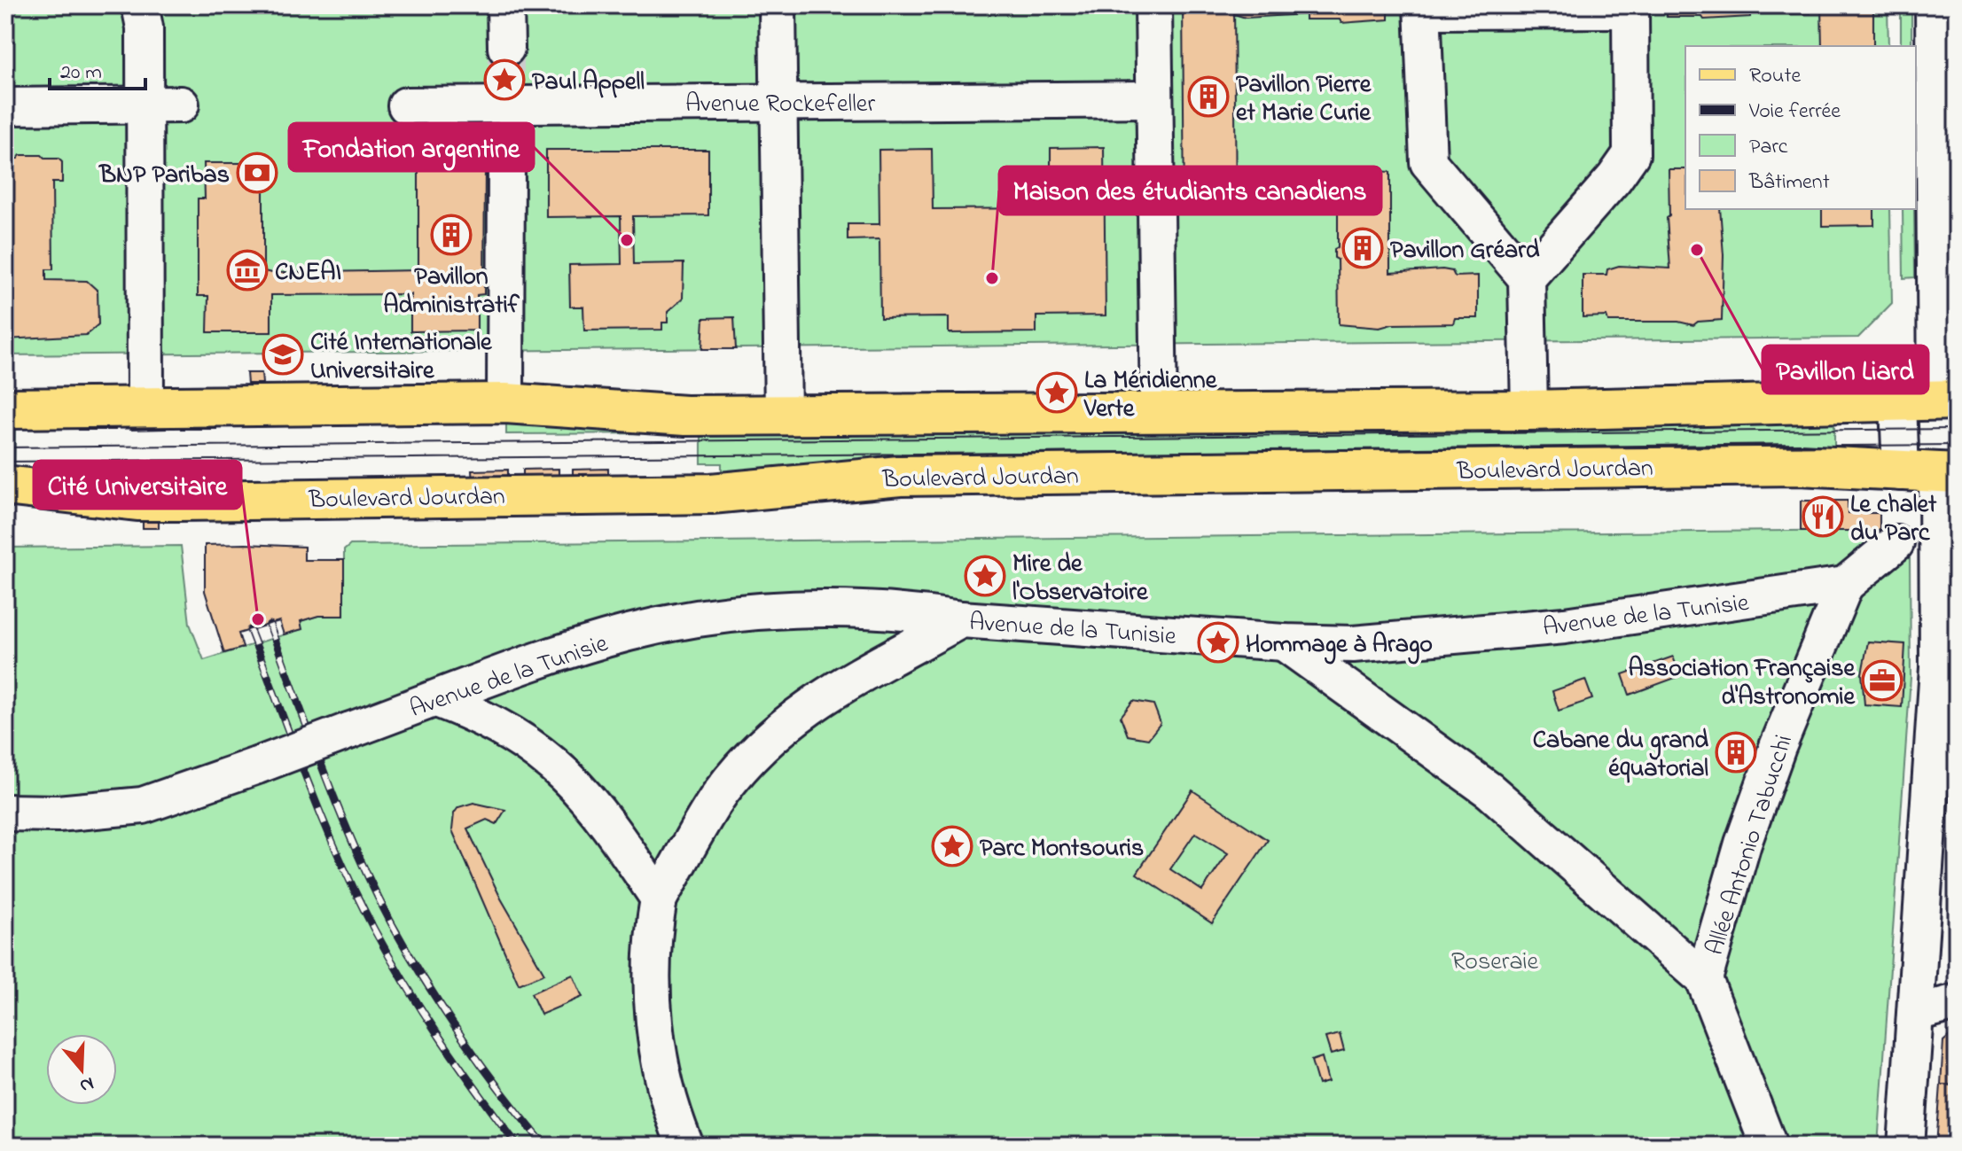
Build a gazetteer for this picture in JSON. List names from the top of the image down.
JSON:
{
  "streets": {
    "main road": ["Boulevard Jourdan"],
    "street": ["Avenue Rockefeller", "Avenue de la Tunisie", "Allée Antonio Tabucchi"]
  },
  "crossings": [
    ["Avenue de la Tunisie", "Allée Antonio Tabucchi"]
  ],
  "parks": ["Roseraie"],
  "places": {
    "place": [
      "Paul Appell",
      "La Méridienne Verte",
      "Mire de l'Observatoire",
      "Hommage à Arago",
      "Parc Montsouris"
    ],
    "building": [
      "Pavillon Pierre et Marie Curie",
      "Pavillon Administratif",
      "Pavillon Gréard",
      "Cabane du grand équatorial"
    ],
    "bank": ["BNP Paribas"],
    "other": [
      "Fondation argentine",
      "Pavillon Liard",
      "Maison des étudiants canadiens",
      "Cité Universitaire"
    ],
    "museum": ["CNEAI"],
    "school or university": ["Cité Internationale Universitaire"],
    "restaurant": ["Le chalet du Parc"],
    "office": ["Association Française d'Astronomie"]
  },
  "legend": [
    "Route",
    "Voie ferrée",
    "Parc",
    "Bâtiment"
  ],
  "scale_bar": "20 m",
  "north": "bottom"
}
